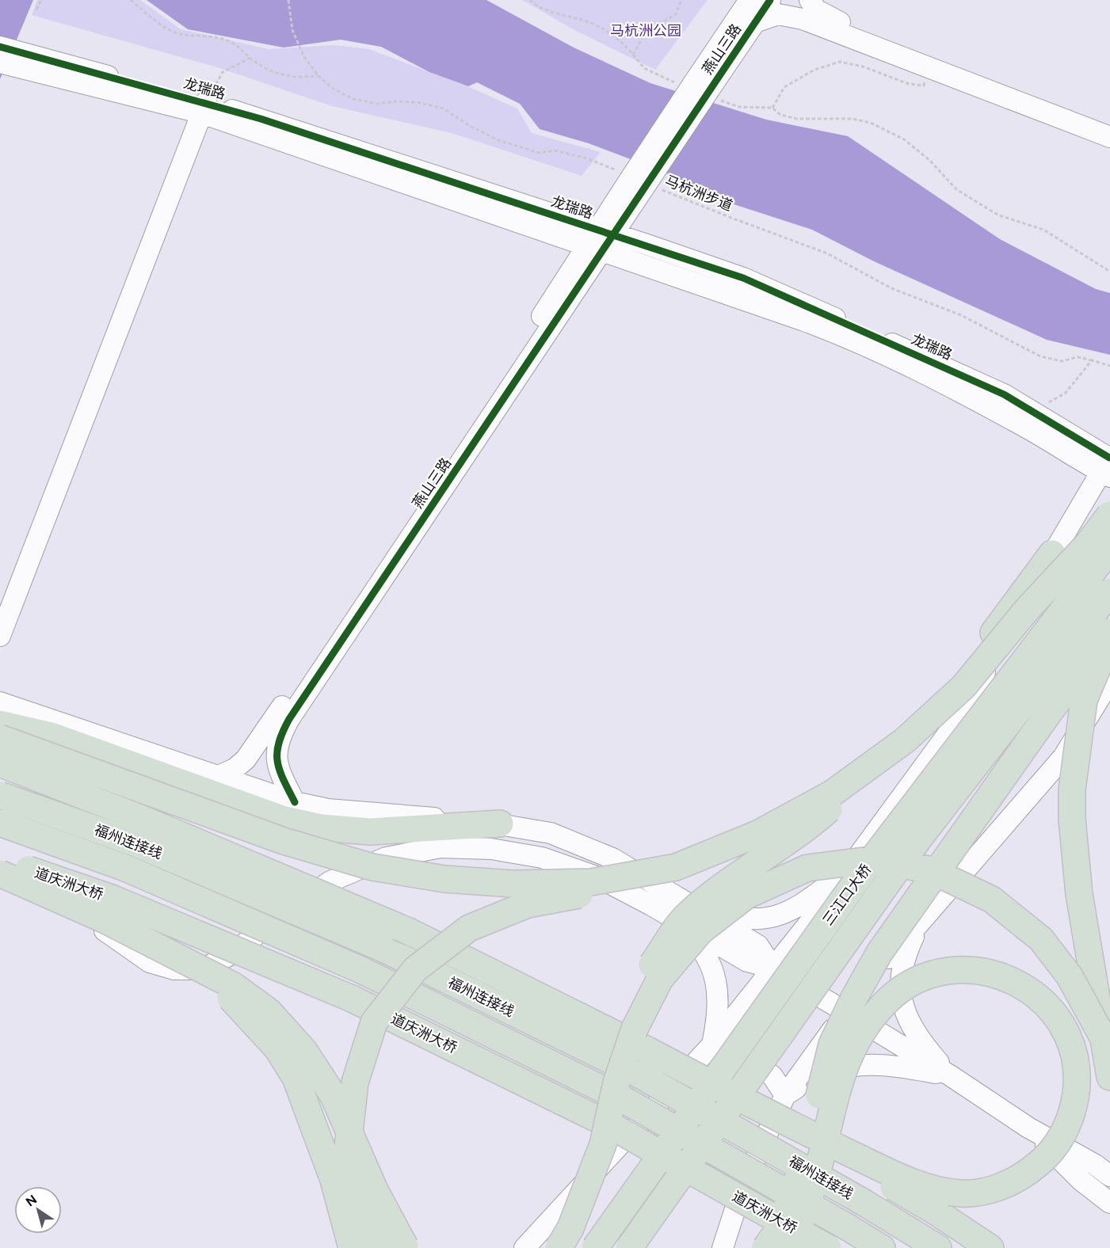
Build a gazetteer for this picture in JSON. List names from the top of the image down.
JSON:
{
  "streets": {
    "highway": ["福州连接线", "道庆洲大桥", "三江口大桥"],
    "street": ["燕山三路", "龙瑞路"],
    "path": ["马杭洲步道"]
  },
  "crossings": [
    ["燕山三路", "龙瑞路"],
    ["燕山三路", "马杭洲步道"]
  ],
  "parks": ["马杭洲公园"],
  "north": "top left"
}
